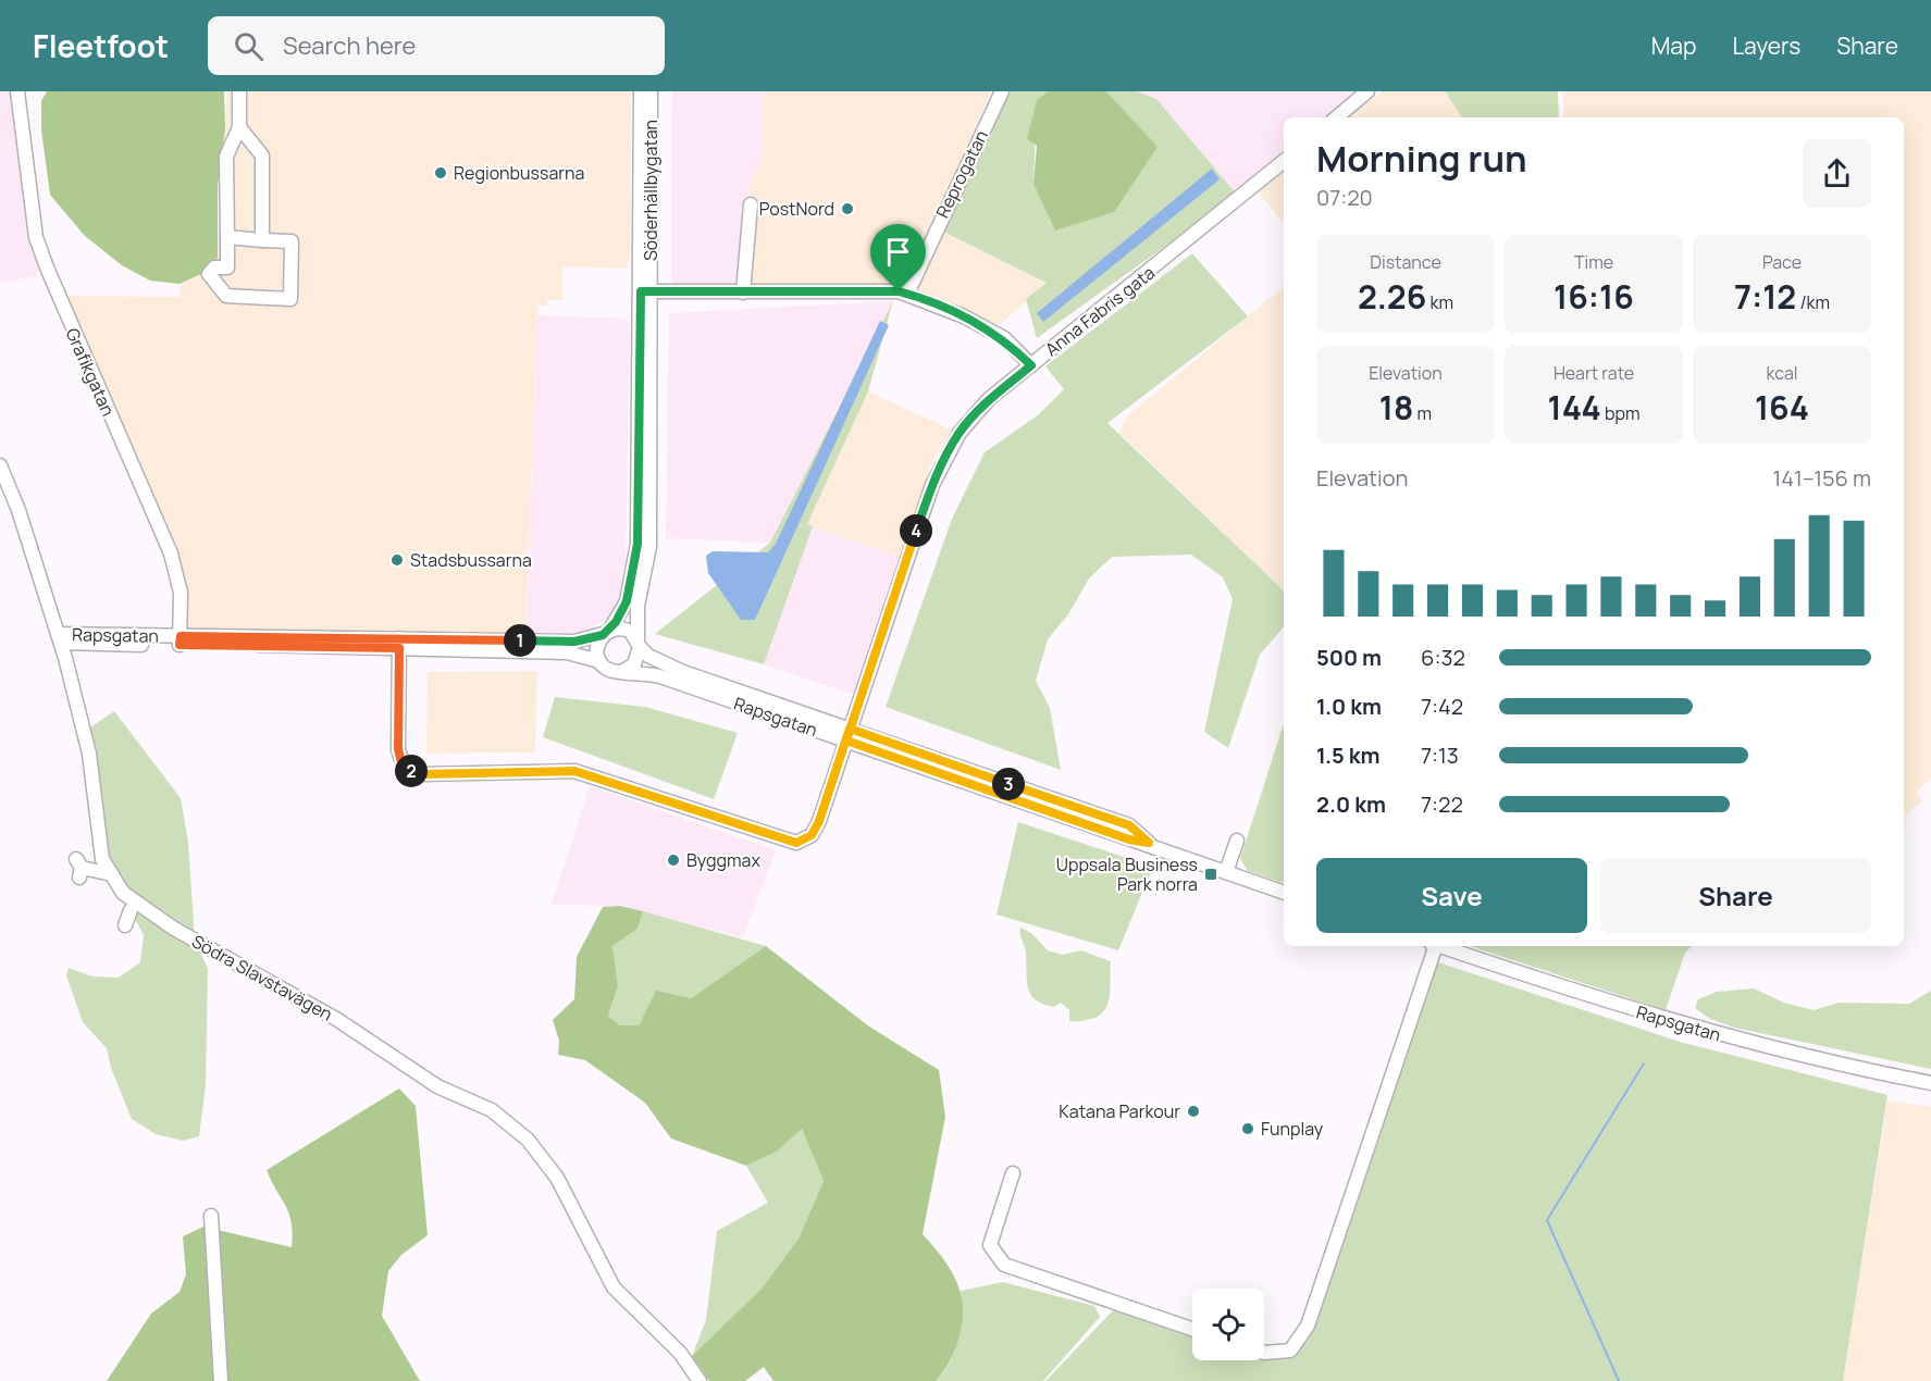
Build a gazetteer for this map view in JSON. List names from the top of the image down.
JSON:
{
  "streets": {
    "street": [
      "Reprogatan",
      "Söderhällbygatan",
      "Anna Fabris gata",
      "Grafikgatan",
      "Rapsgatan",
      "Södra Slavstavägen"
    ]
  },
  "crossings": [
    ["Söderhällbygatan", "Rapsgatan"],
    ["Anna Fabris gata", "Rapsgatan"],
    ["Grafikgatan", "Rapsgatan"],
    ["Rapsgatan", "Södra Slavstavägen"]
  ],
  "places": {
    "other": [
      "Regionbussarna",
      "PostNord",
      "Stadsbussarna",
      "Byggmax",
      "Katana Parkour",
      "Funplay"
    ],
    "transit": ["Uppsala Business Park norra"]
  },
  "page": {
    "header": "Fleetfoot",
    "search": "Search here",
    "nav": ["Map", "Layers", "Share"],
    "heading": ["Morning run", "07:20"],
    "stats": [
      ["Distance", "2.26 km"],
      ["Time", "16:16"],
      ["Pace", "7:12 /km"],
      ["Elevation", "18 m"],
      ["Heart rate", "144 bpm"],
      ["kcal", "164"]
    ],
    "chart": ["Elevation", "141–156 m"],
    "pins": [
      "4",
      "1",
      "2",
      "3"
    ],
    "list": [
      {
        "name": "500 m",
        "note": "6:32"
      },
      {
        "name": "1.0 km",
        "note": "7:42"
      },
      {
        "name": "1.5 km",
        "note": "7:13"
      },
      {
        "name": "2.0 km",
        "note": "7:22"
      }
    ],
    "buttons": ["Save", "Share"]
  }
}
